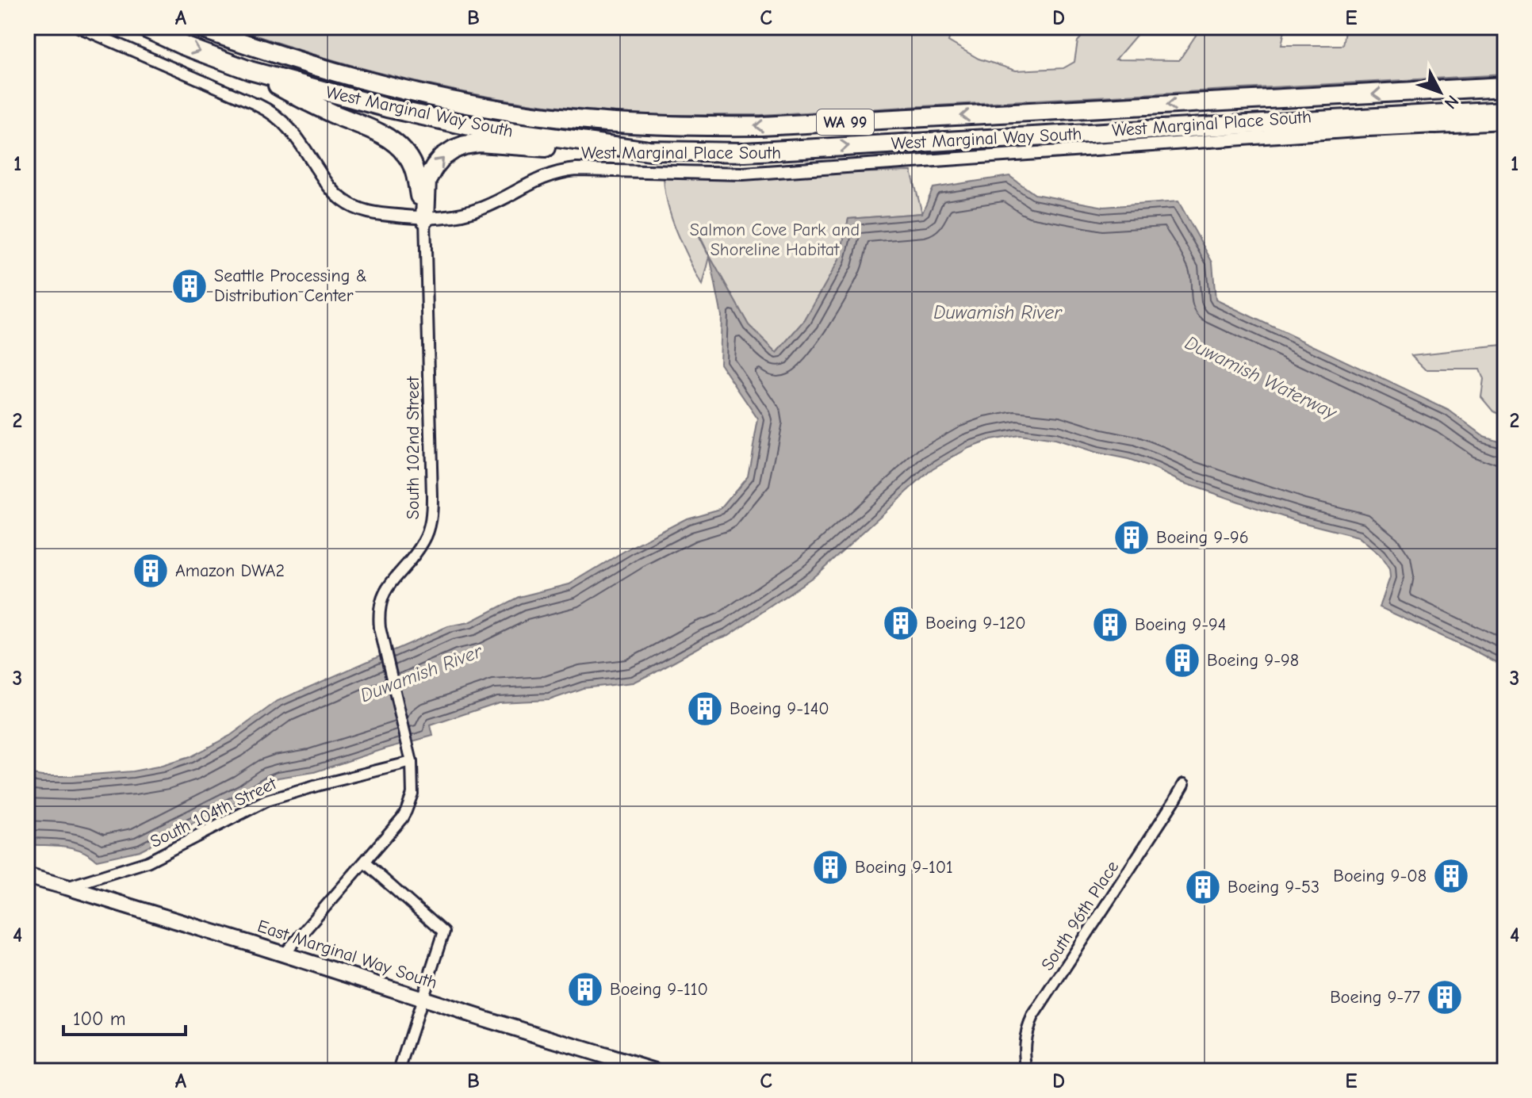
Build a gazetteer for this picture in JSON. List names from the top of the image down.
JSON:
{
  "streets": {
    "highway": ["West Marginal Way South", "WA 99"],
    "main road": ["East Marginal Way South"],
    "street": [
      "West Marginal Place South",
      "South 102nd Street",
      "South 104th Street",
      "South 96th Place"
    ]
  },
  "crossings": [
    ["West Marginal Place South", "South 102nd Street"],
    ["South 102nd Street", "South 104th Street"],
    ["South 102nd Street", "East Marginal Way South"],
    ["South 104th Street", "East Marginal Way South"]
  ],
  "water": ["Duwamish River", "Duwamish Waterway"],
  "parks": ["Salmon Cove Park and Shoreline Habitat"],
  "places": {
    "building": [
      "Seattle Processing & Distribution Center",
      "Boeing 9-96",
      "Amazon DWA2",
      "Boeing 9-120",
      "Boeing 9-94",
      "Boeing 9-98",
      "Boeing 9-140",
      "Boeing 9-101",
      "Boeing 9-08",
      "Boeing 9-53",
      "Boeing 9-110",
      "Boeing 9-77"
    ]
  },
  "scale_bar": "100 m",
  "north": "bottom right",
  "grid": {
    "columns": [
      "A",
      "B",
      "C",
      "D",
      "E"
    ],
    "rows": [
      "1",
      "2",
      "3",
      "4"
    ]
  }
}
